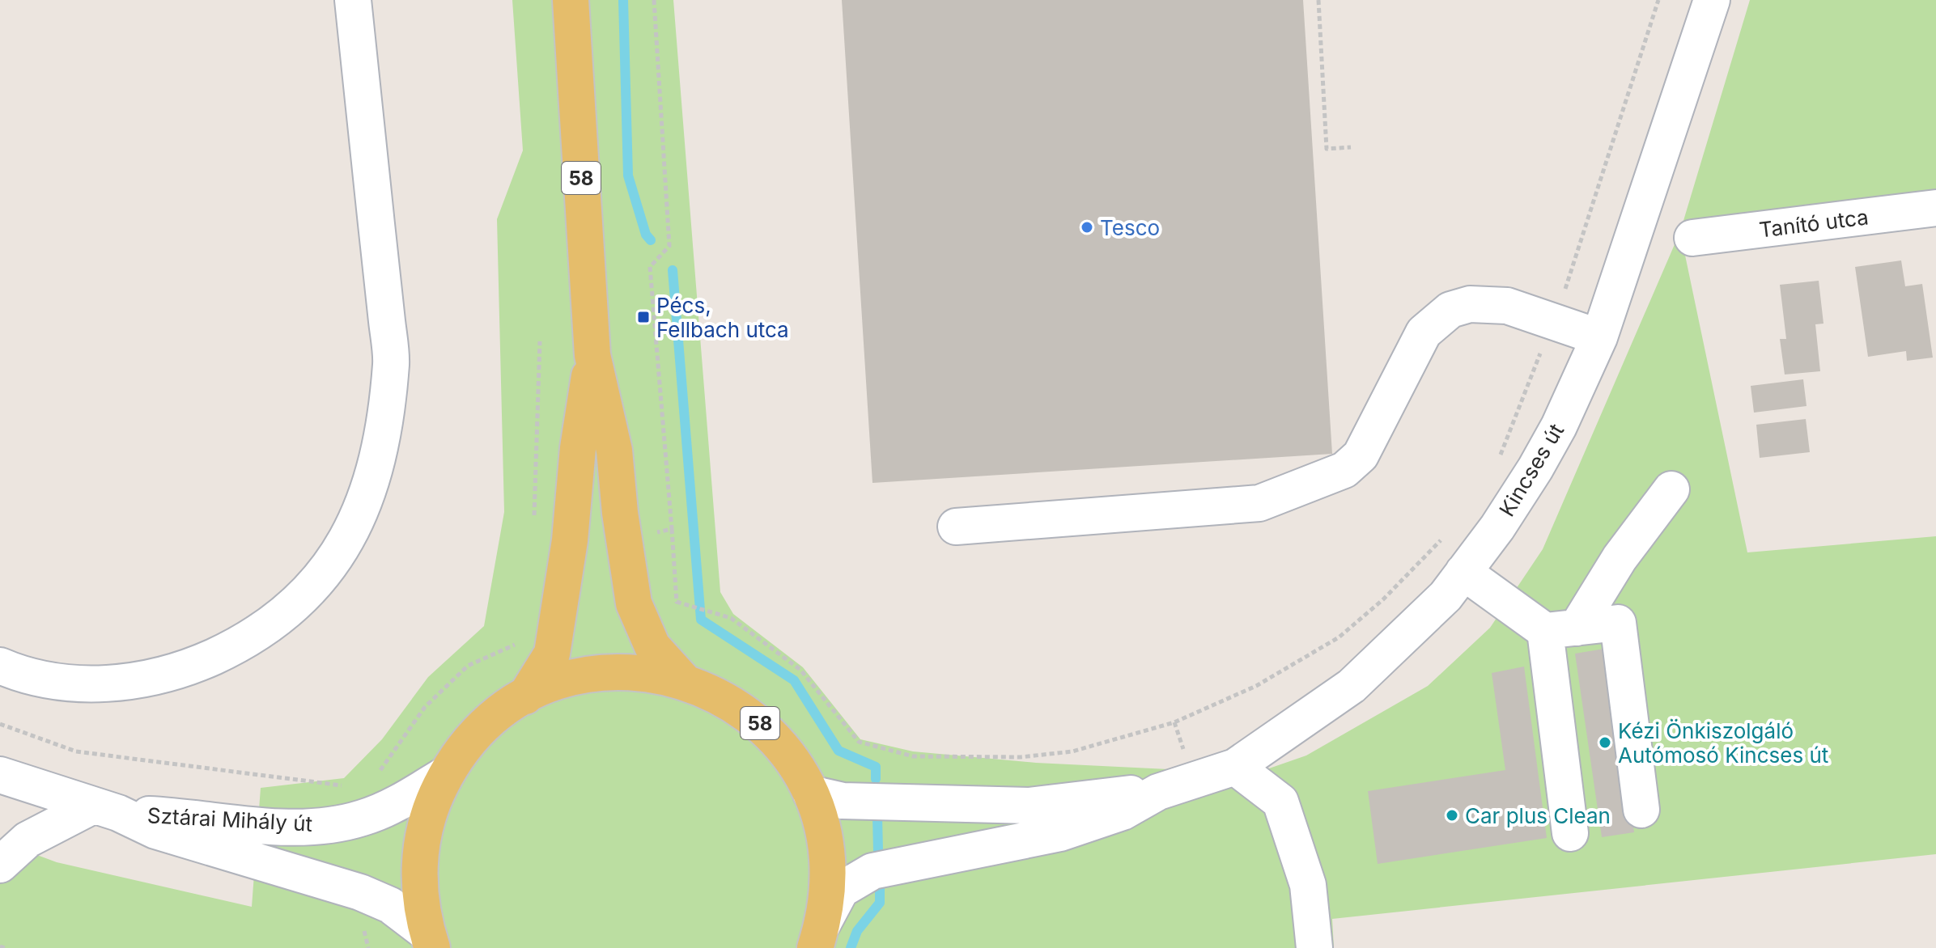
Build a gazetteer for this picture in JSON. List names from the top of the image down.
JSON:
{
  "streets": {
    "main road": ["58"],
    "street": ["Tanító utca", "Kincses út", "Sztárai Mihály út"]
  },
  "crossings": [
    ["58", "Sztárai Mihály út"]
  ],
  "places": {
    "other": ["Tesco", "Kézi Önkiszolgáló Autómosó Kincses út", "Car plus Clean"],
    "transit": ["Pécs, Fellbach utca"]
  }
}
